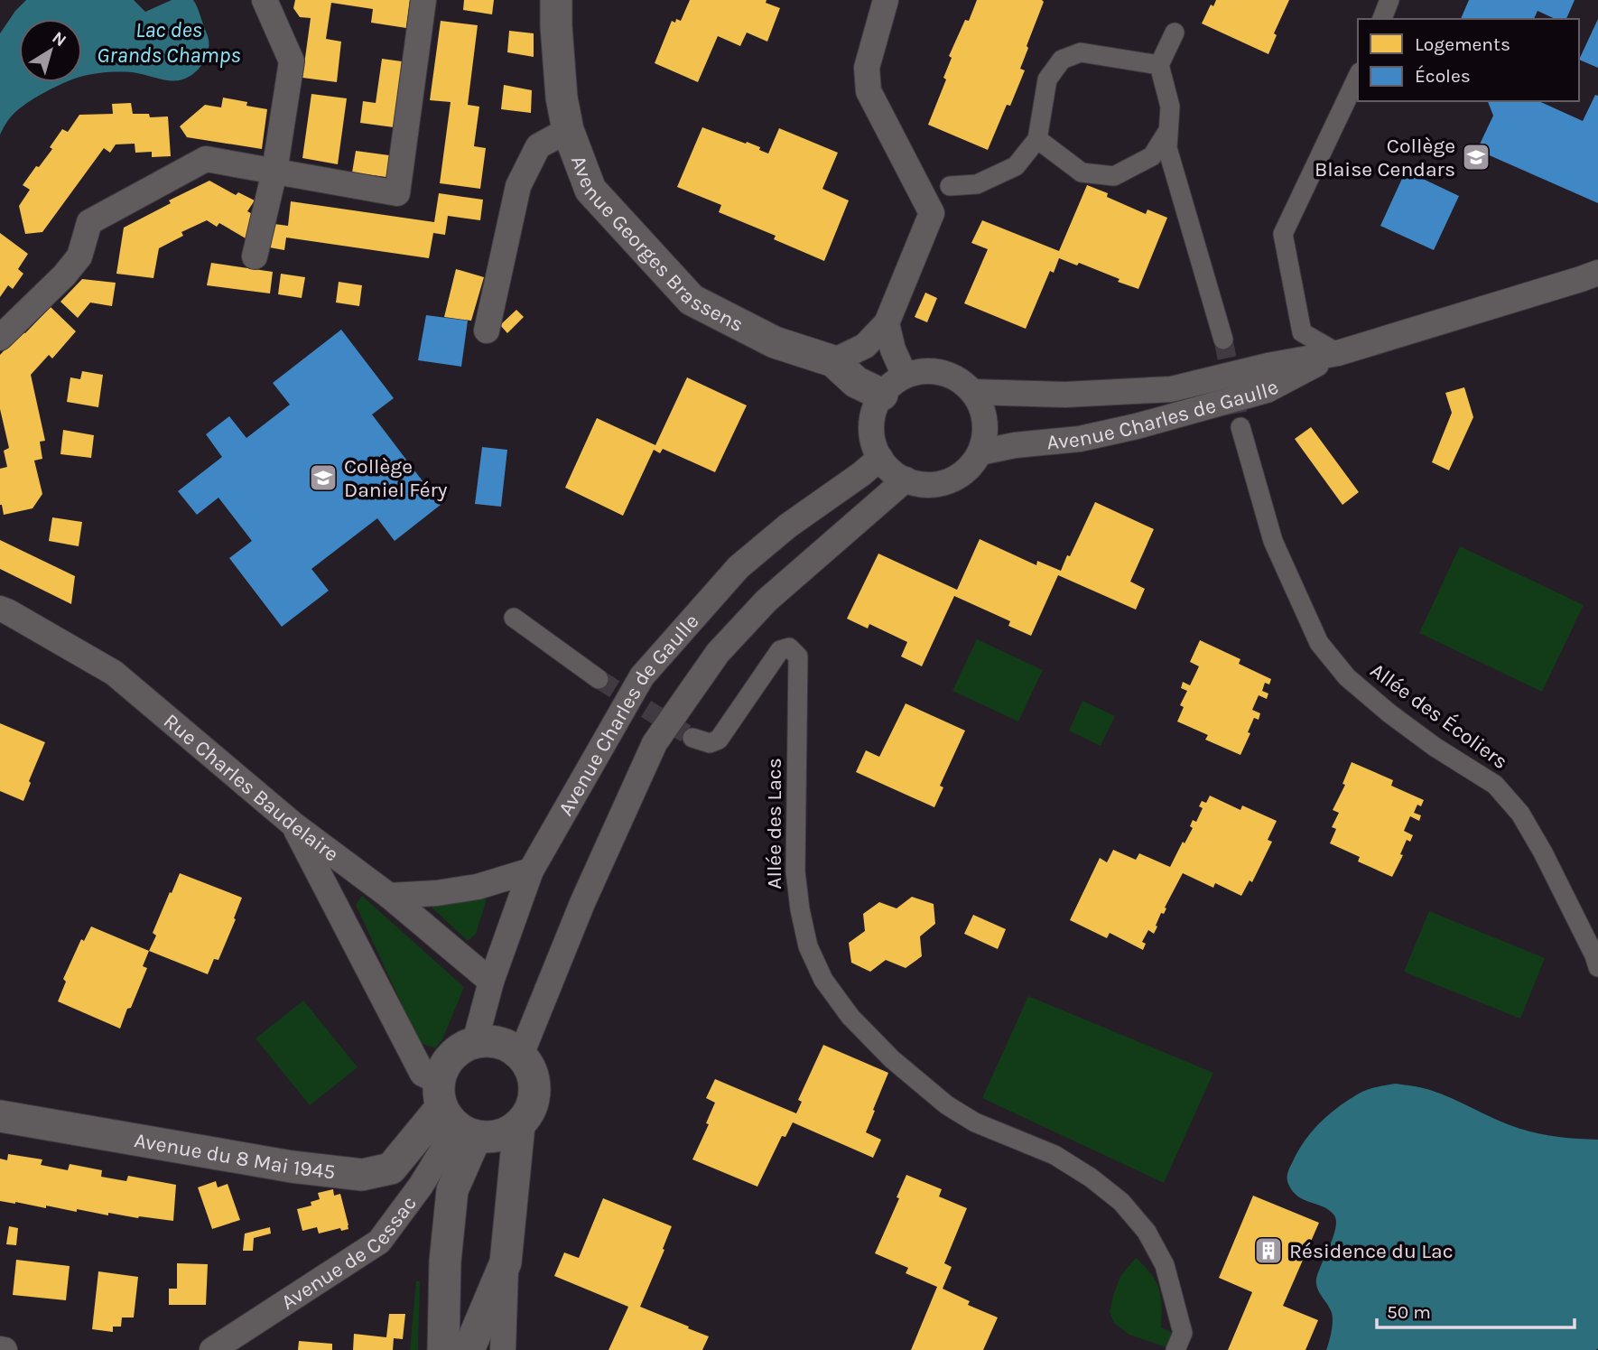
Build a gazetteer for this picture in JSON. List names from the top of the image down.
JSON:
{
  "streets": {
    "street": [
      "Avenue Georges Brassens",
      "Avenue Charles de Gaulle",
      "Allée des Écoliers",
      "Rue Charles Baudelaire",
      "Allée des Lacs",
      "Avenue du 8 Mai 1945",
      "Avenue de Cessac"
    ]
  },
  "crossings": [
    ["Avenue Georges Brassens", "Avenue Charles de Gaulle"],
    ["Avenue Charles de Gaulle", "Rue Charles Baudelaire"],
    ["Avenue Charles de Gaulle", "Avenue du 8 Mai 1945"],
    ["Avenue Charles de Gaulle", "Avenue de Cessac"],
    ["Avenue du 8 Mai 1945", "Avenue de Cessac"]
  ],
  "water": ["Lac des Grands Champs"],
  "places": {
    "school or university": ["Collège Blaise Cendars", "Collège Daniel Féry"],
    "building": ["Résidence du Lac"]
  },
  "legend": ["Logements", "Écoles"],
  "scale_bar": "50 m",
  "north": "top right"
}
